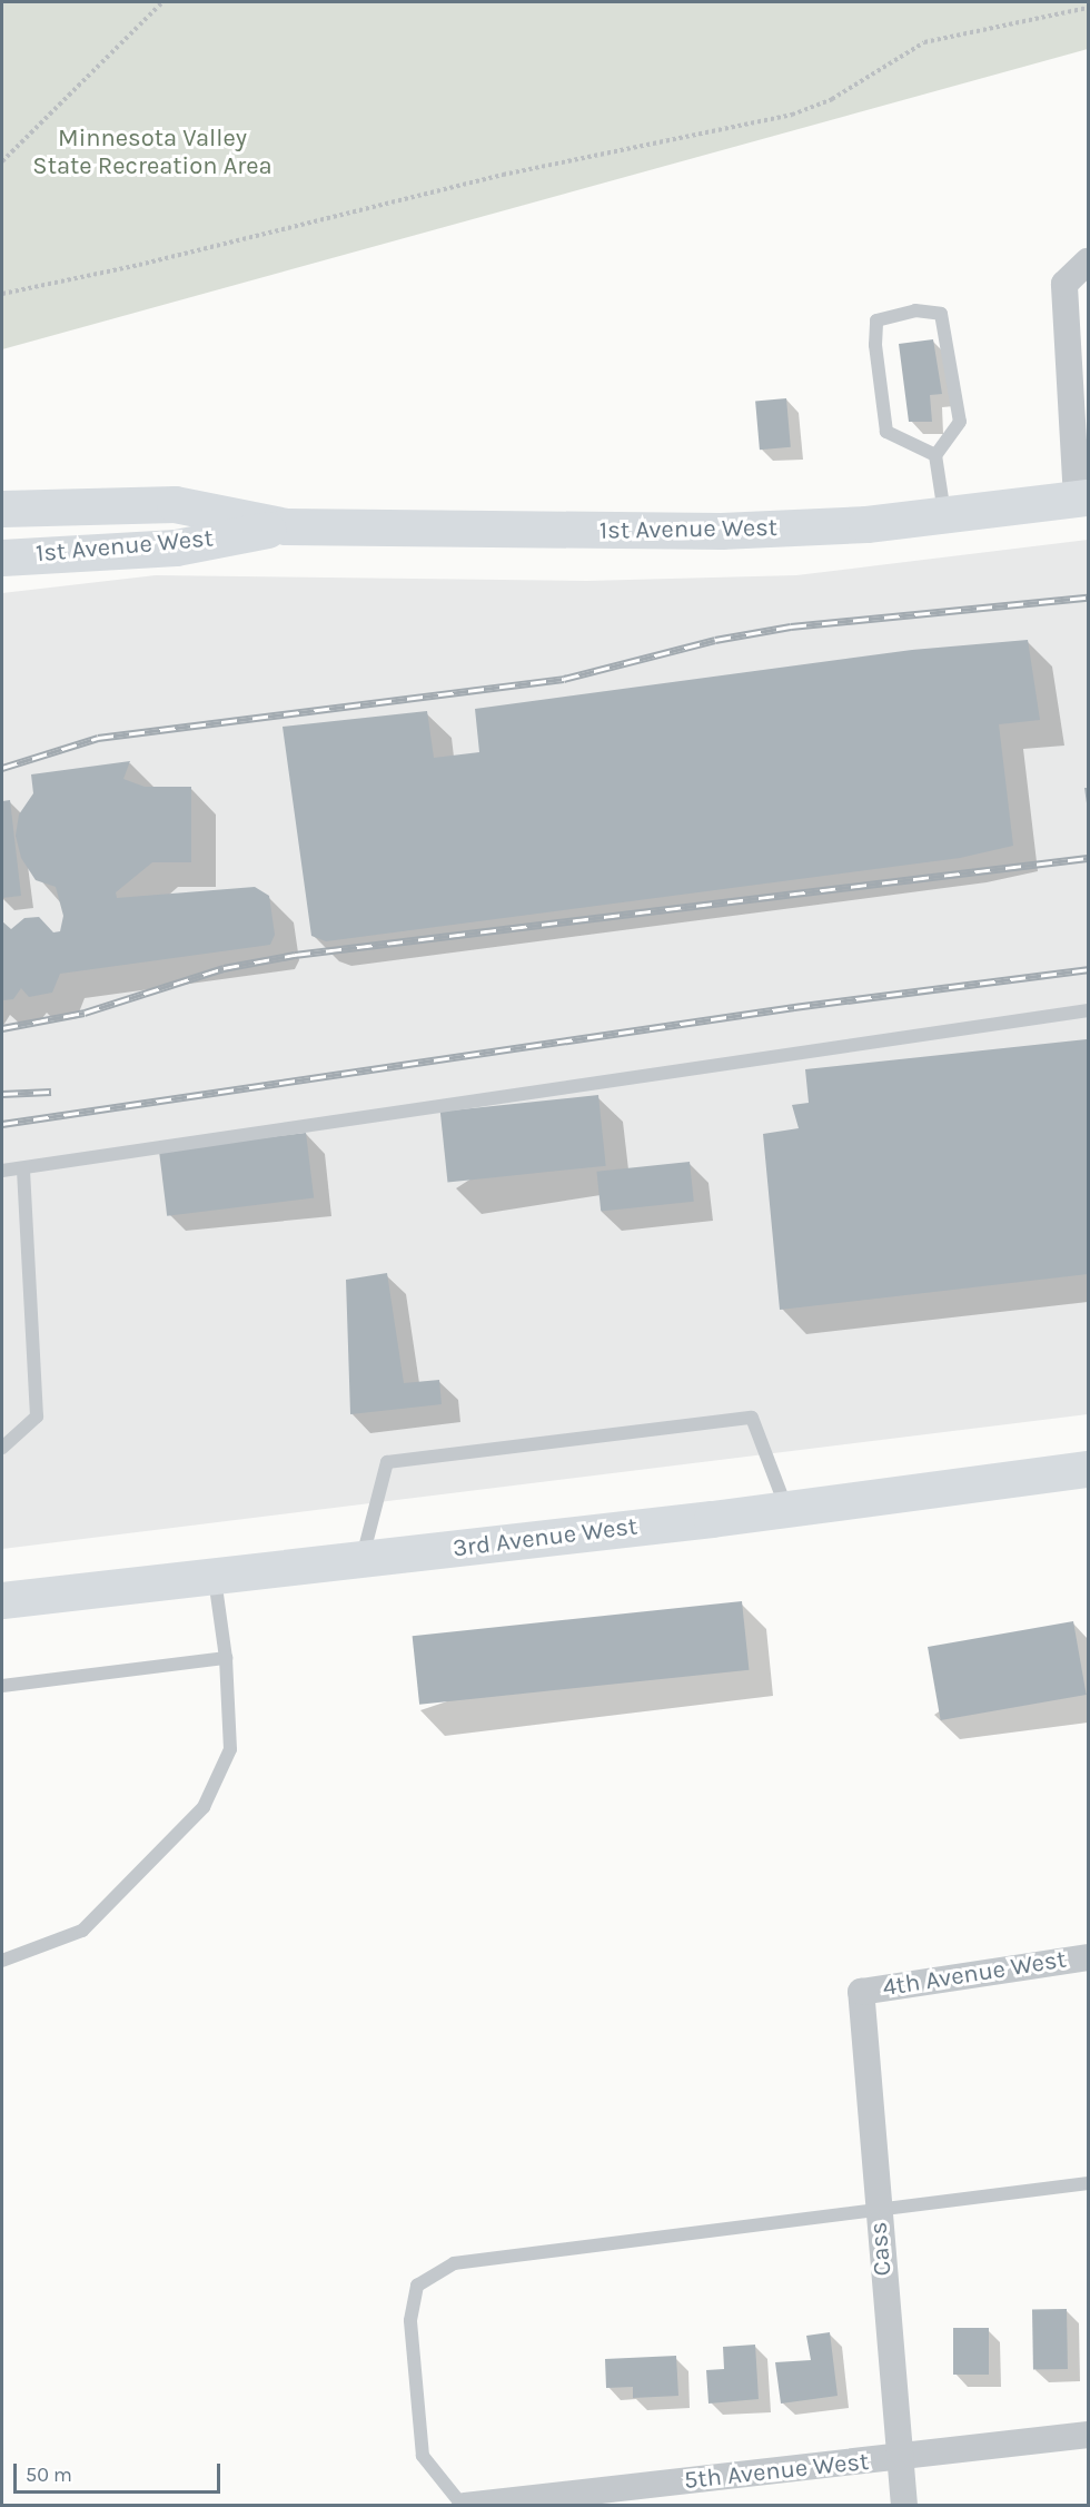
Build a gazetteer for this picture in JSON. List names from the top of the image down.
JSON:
{
  "streets": {
    "main road": ["1st Avenue West", "3rd Avenue West"],
    "street": ["4th Avenue West", "Cass", "5th Avenue West"]
  },
  "crossings": [
    ["4th Avenue West", "Cass"],
    ["Cass", "5th Avenue West"]
  ],
  "parks": ["Minnesota Valley State Recreation Area"],
  "scale_bar": "50 m"
}
